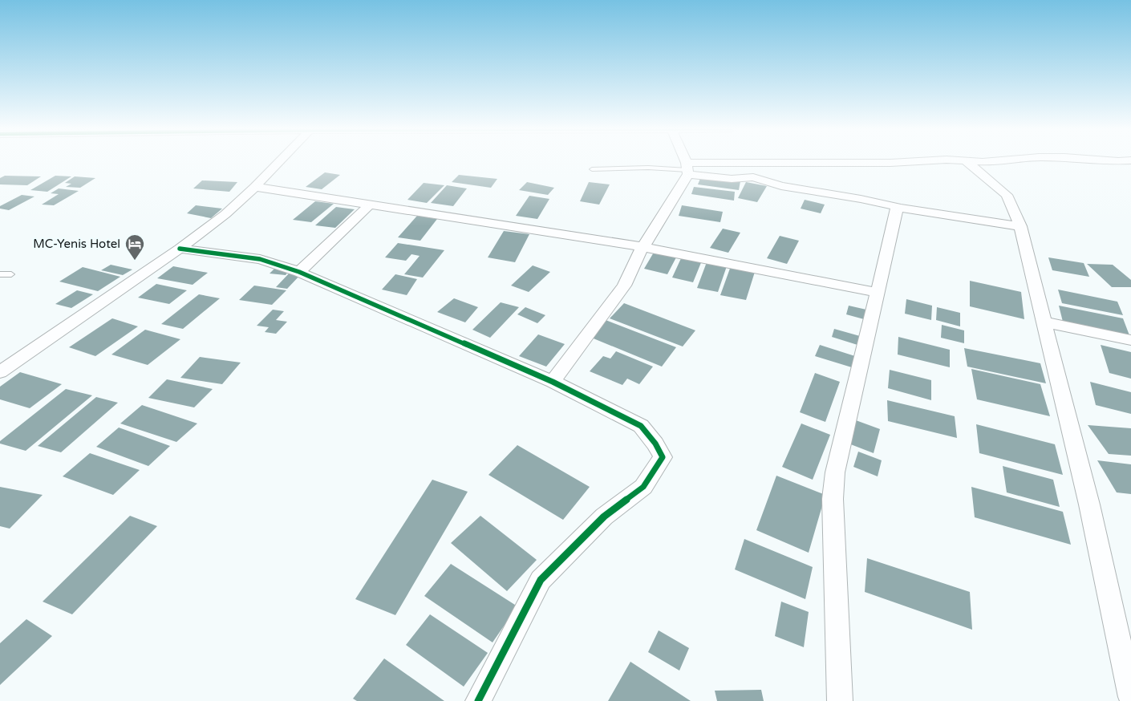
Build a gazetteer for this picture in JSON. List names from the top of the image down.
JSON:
{
  "places": {
    "hotel": ["MC-Yenis Hotel"]
  }
}
